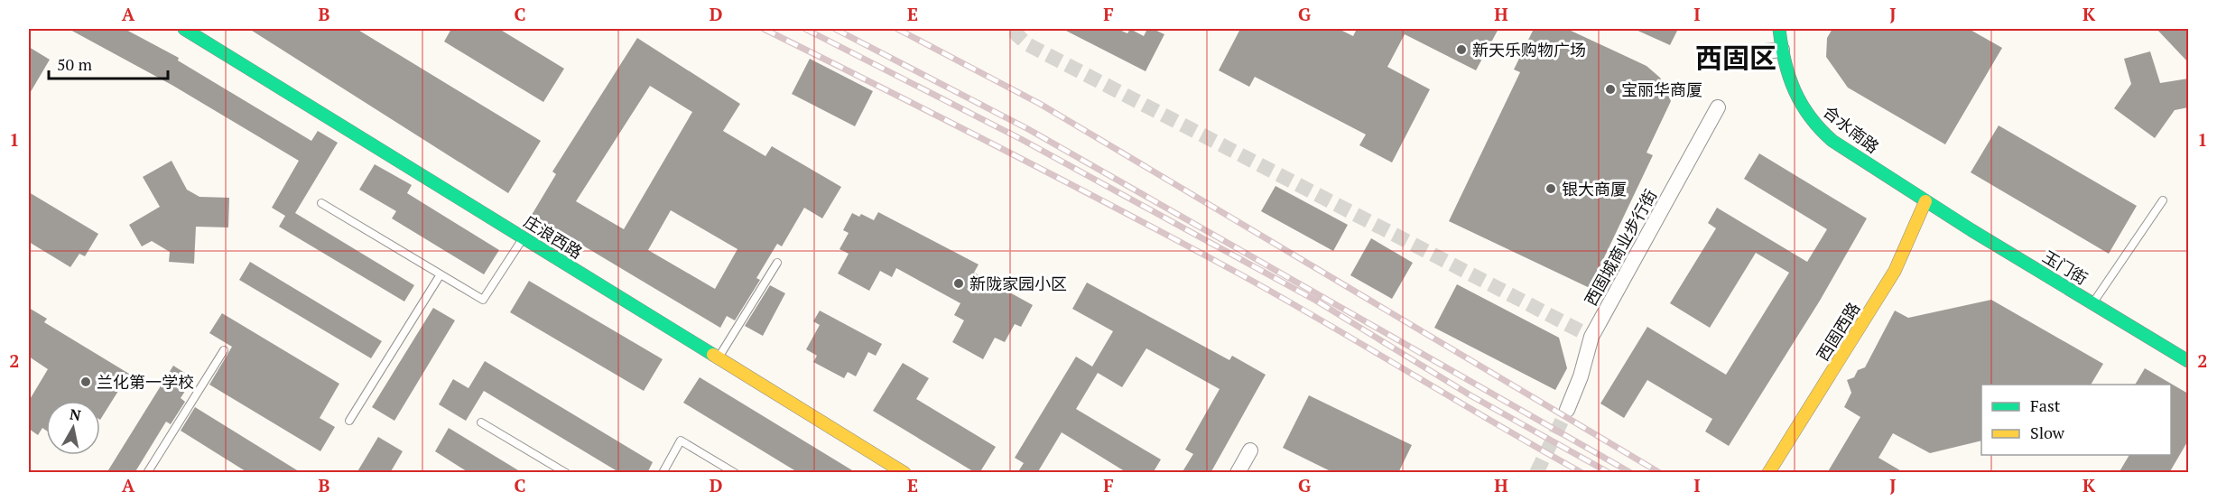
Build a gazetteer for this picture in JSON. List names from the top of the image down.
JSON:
{
  "streets": {
    "street": [
      "合水南路",
      "庄浪西路",
      "西固城商业步行街",
      "玉门街",
      "西固西路"
    ]
  },
  "crossings": [
    ["合水南路", "玉门街"],
    ["合水南路", "西固西路"],
    ["玉门街", "西固西路"]
  ],
  "districts": ["西固区"],
  "places": [
    "新天乐购物广场",
    "宝丽华商厦",
    "银大商厦",
    "新陇家园小区",
    "兰化第一学校"
  ],
  "legend": ["Fast", "Slow"],
  "scale_bar": "50 m",
  "north": "top",
  "grid": {
    "columns": [
      "A",
      "B",
      "C",
      "D",
      "E",
      "F",
      "G",
      "H",
      "I",
      "J",
      "K"
    ],
    "rows": ["1", "2"]
  }
}
